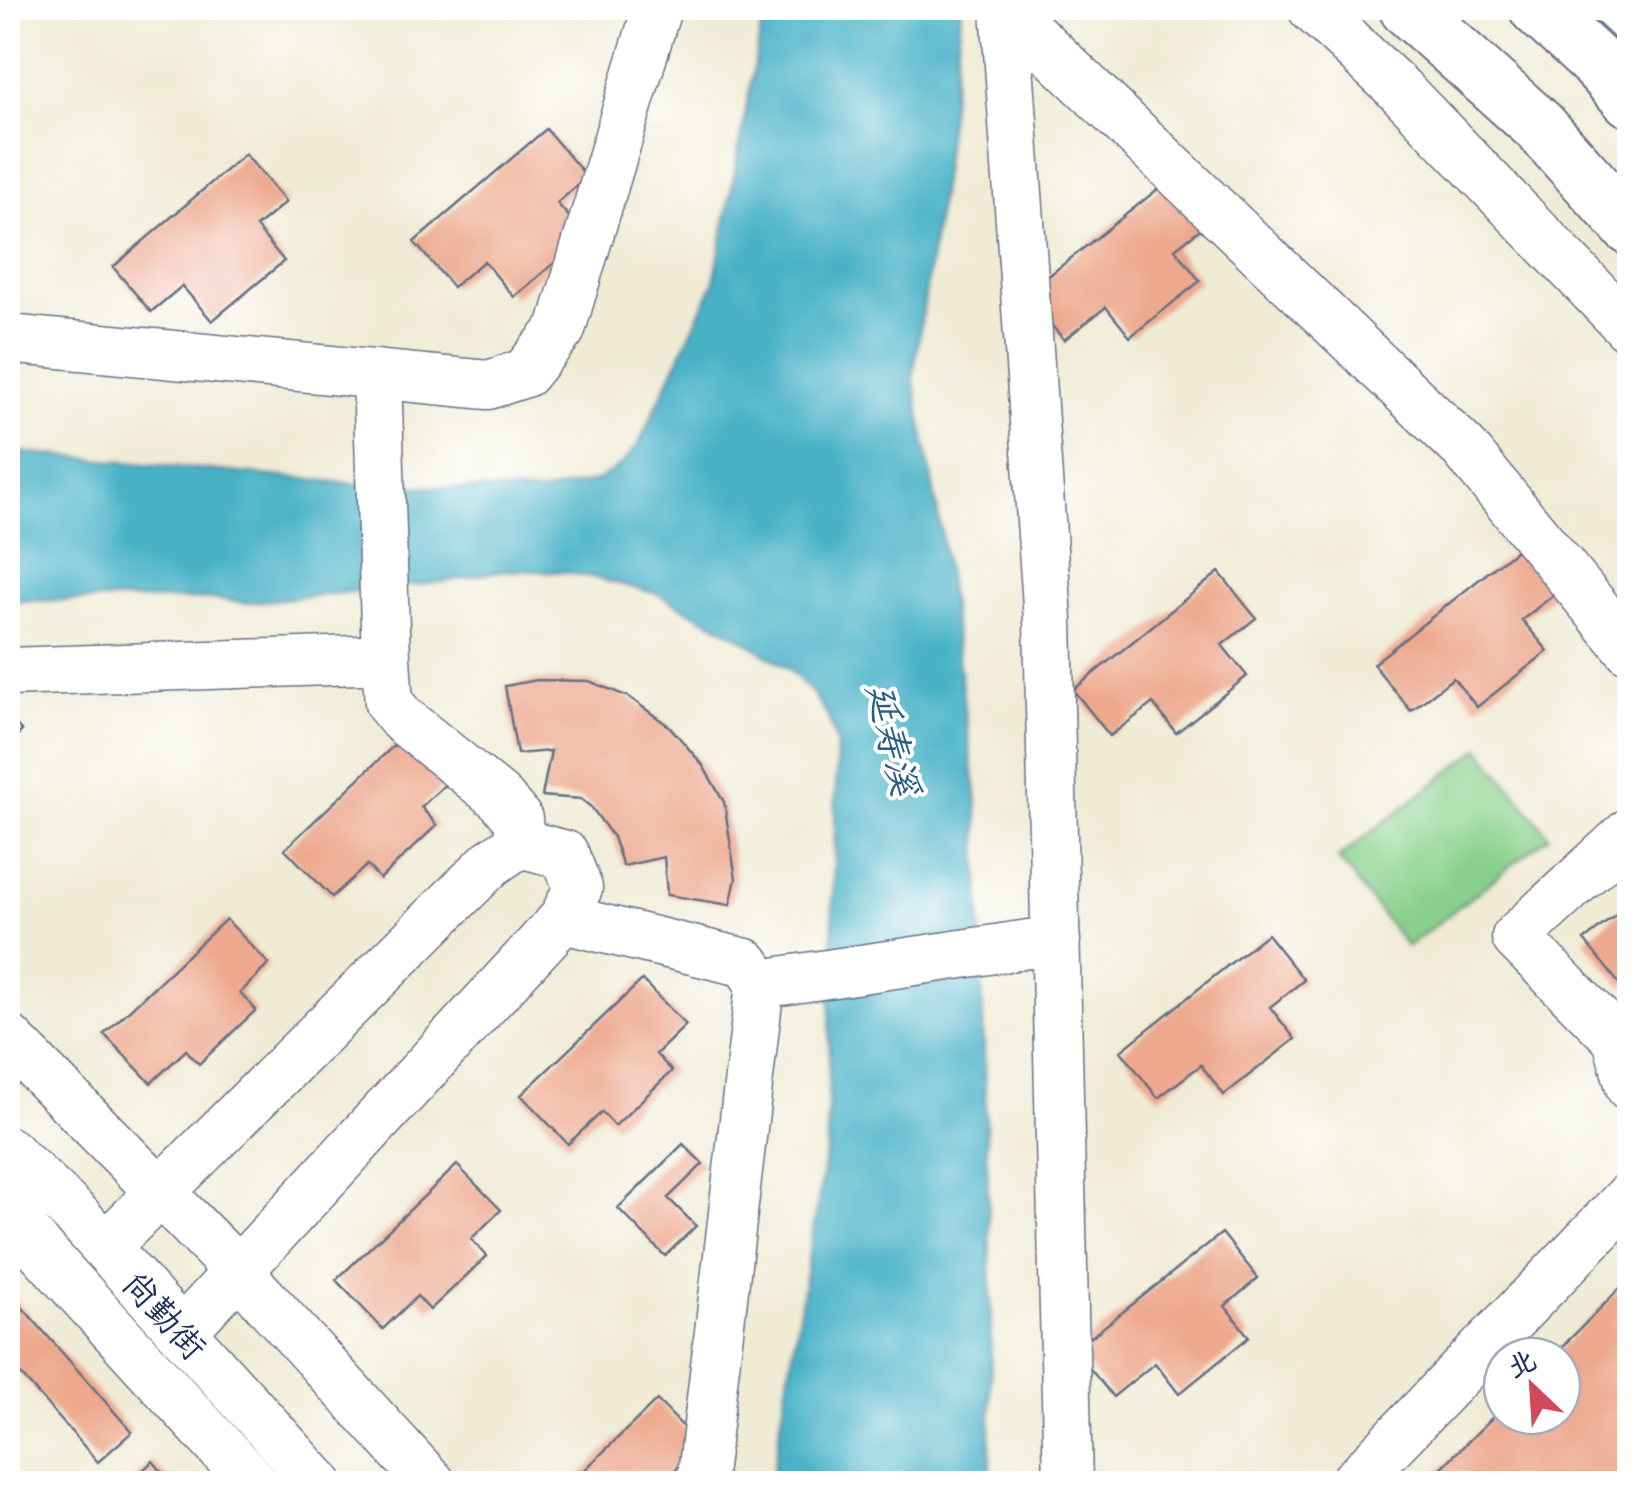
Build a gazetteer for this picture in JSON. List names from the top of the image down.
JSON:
{
  "streets": {
    "street": ["尚勤街"]
  },
  "water": ["延寿溪"],
  "north": "top left"
}
